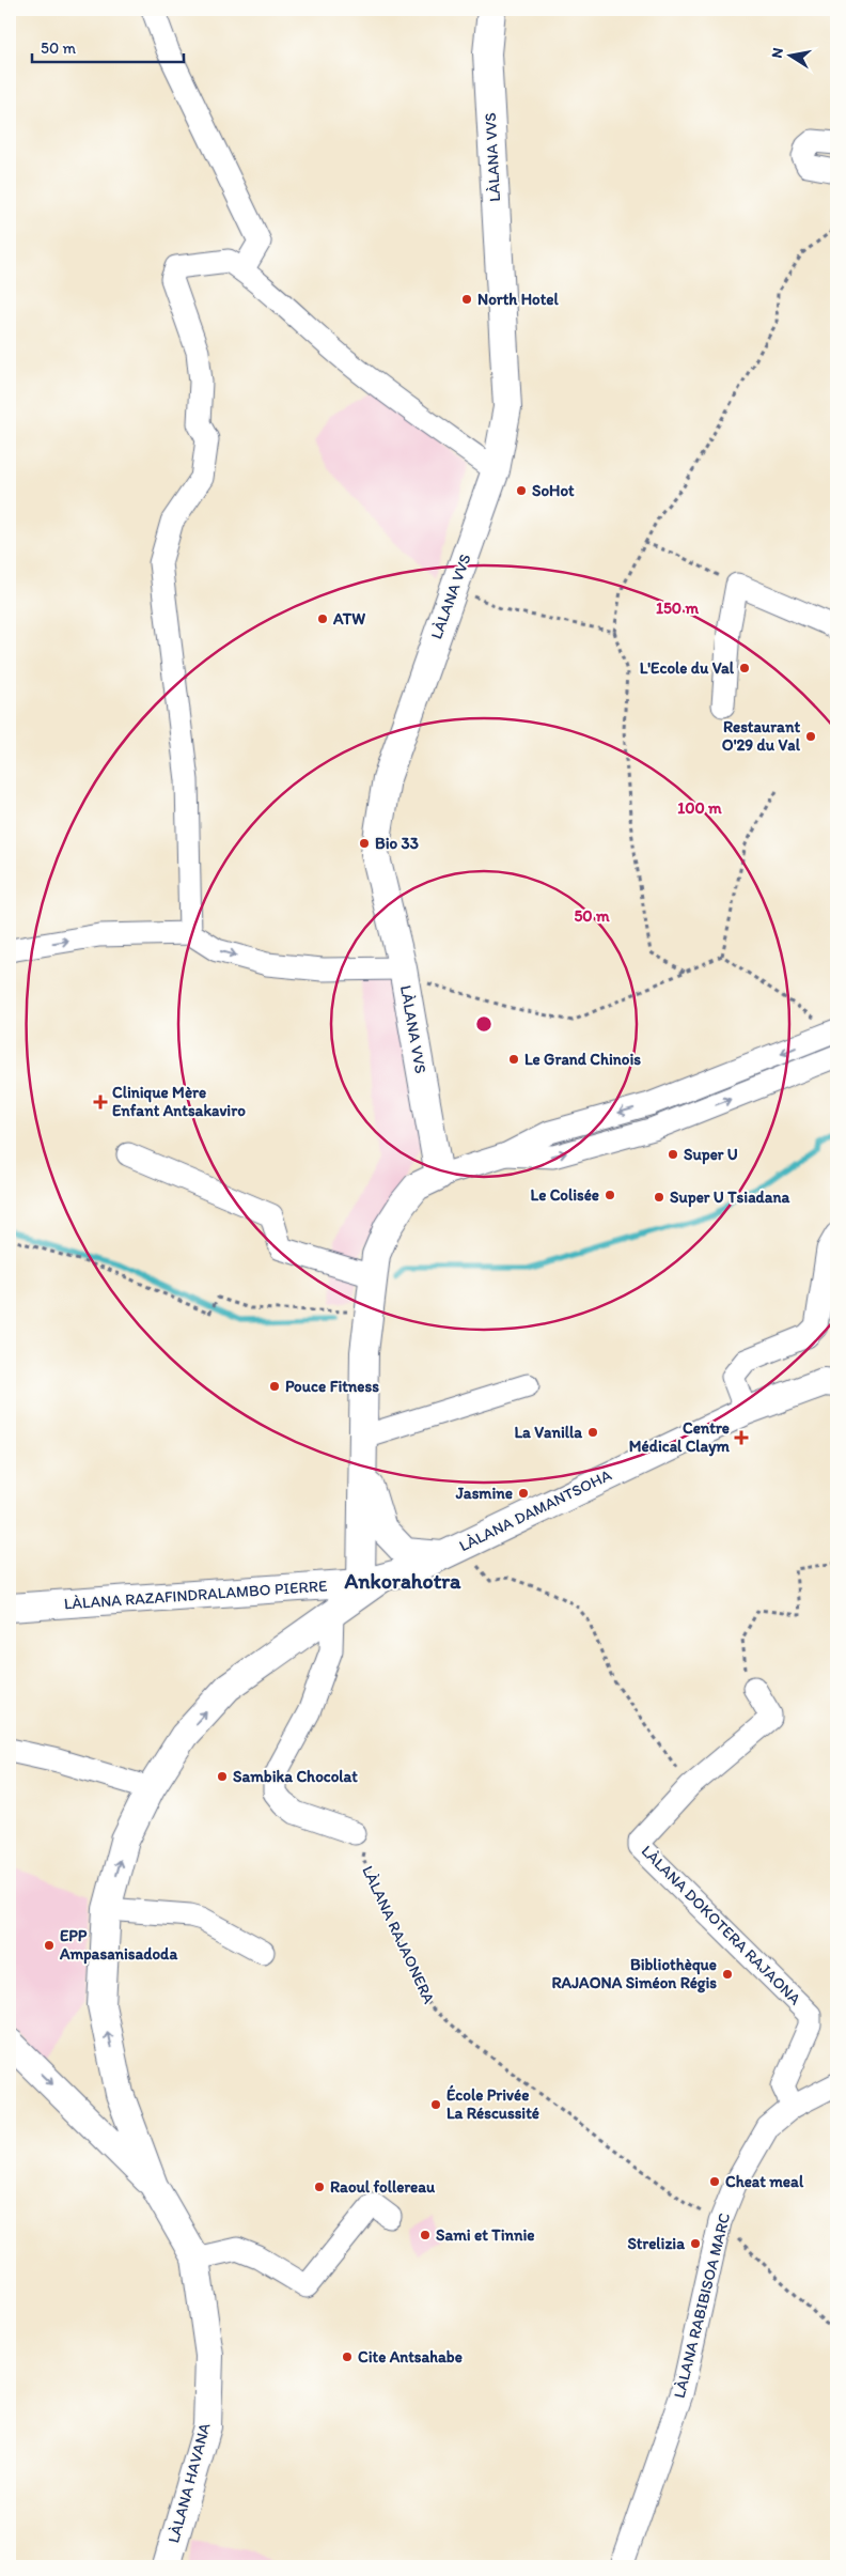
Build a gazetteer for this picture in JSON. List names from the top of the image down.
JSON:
{
  "streets": {
    "main road": [
      "LÀLANA VVS",
      "LÀLANA DAMANTSOHA",
      "LÀLANA RAZAFINDRALAMBO PIERRE",
      "LÀLANA HAVANA"
    ],
    "street": ["LÀLANA DOKOTERA RAJAONA", "LÀLANA RABIBISOA MARC"],
    "path": ["LÀLANA RAJAONERA"]
  },
  "crossings": [
    ["LÀLANA DAMANTSOHA", "LÀLANA RAZAFINDRALAMBO PIERRE"],
    ["LÀLANA DOKOTERA RAJAONA", "LÀLANA RABIBISOA MARC"]
  ],
  "districts": ["Ankorahotra"],
  "places": {
    "other": [
      "North Hotel",
      "SoHot",
      "ATW",
      "L'Ecole du Val",
      "Restaurant O'29 du Val",
      "Bio 33",
      "Le Grand Chinois",
      "Super U",
      "Le Colisée",
      "Super U Tsiadana",
      "Pouce Fitness",
      "La Vanilla",
      "Jasmine",
      "Sambika Chocolat",
      "EPP Ampasanisadoda",
      "Bibliothèque RAJAONA Siméon Régis",
      "École Privée La Réscussité",
      "Cheat meal",
      "Raoul follereau",
      "Sami et Tinnie",
      "Strelizia",
      "Cite Antsahabe"
    ],
    "health": ["Clinique Mère Enfant Antsakaviro", "Centre Médical Claym"]
  },
  "scale_bar": "50 m",
  "north": "left",
  "rings": ["150 m", "100 m", "50 m"]
}
